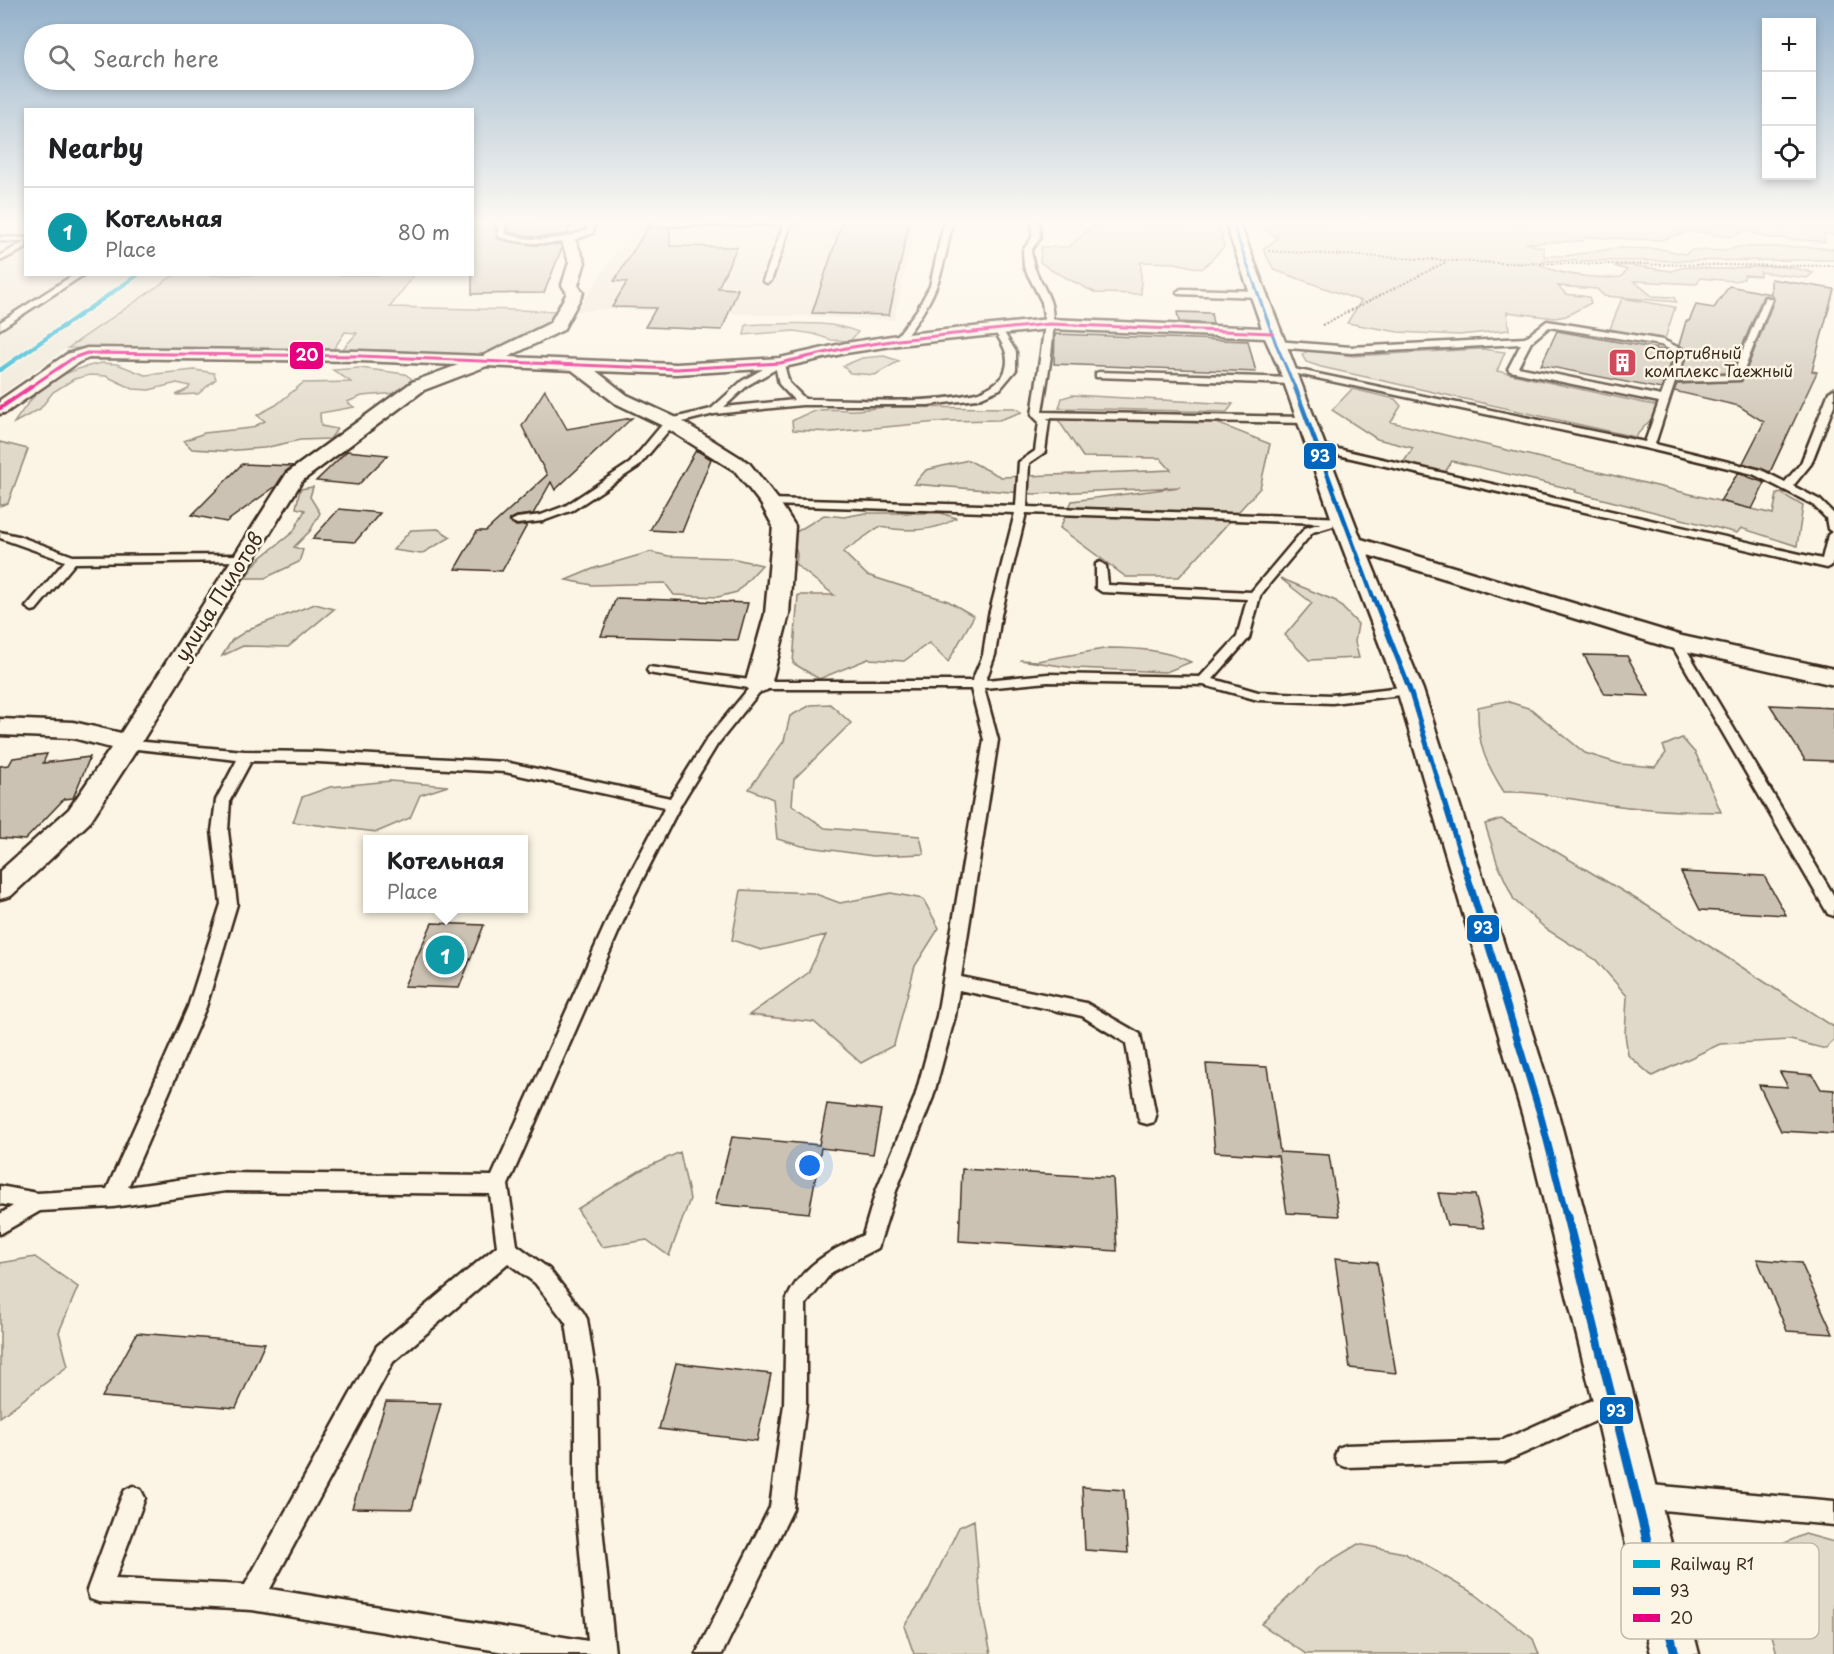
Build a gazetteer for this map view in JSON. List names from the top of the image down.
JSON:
{
  "streets": {
    "street": ["улица Пилотов"]
  },
  "places": {
    "building": ["Спортивный комплекс Таежный"]
  },
  "lines": ["rail line R1", "transit line 93", "transit line 20"],
  "legend": ["Railway R1", "93", "20"],
  "page": {
    "map_buttons": ["+", "−"],
    "search": "Search here",
    "heading": "Nearby",
    "list": [
      {
        "mark": "1",
        "name": "Котельная",
        "note": "Place",
        "value": "80 m"
      }
    ],
    "popup": ["Котельная", "Place"],
    "pins": "1"
  }
}
